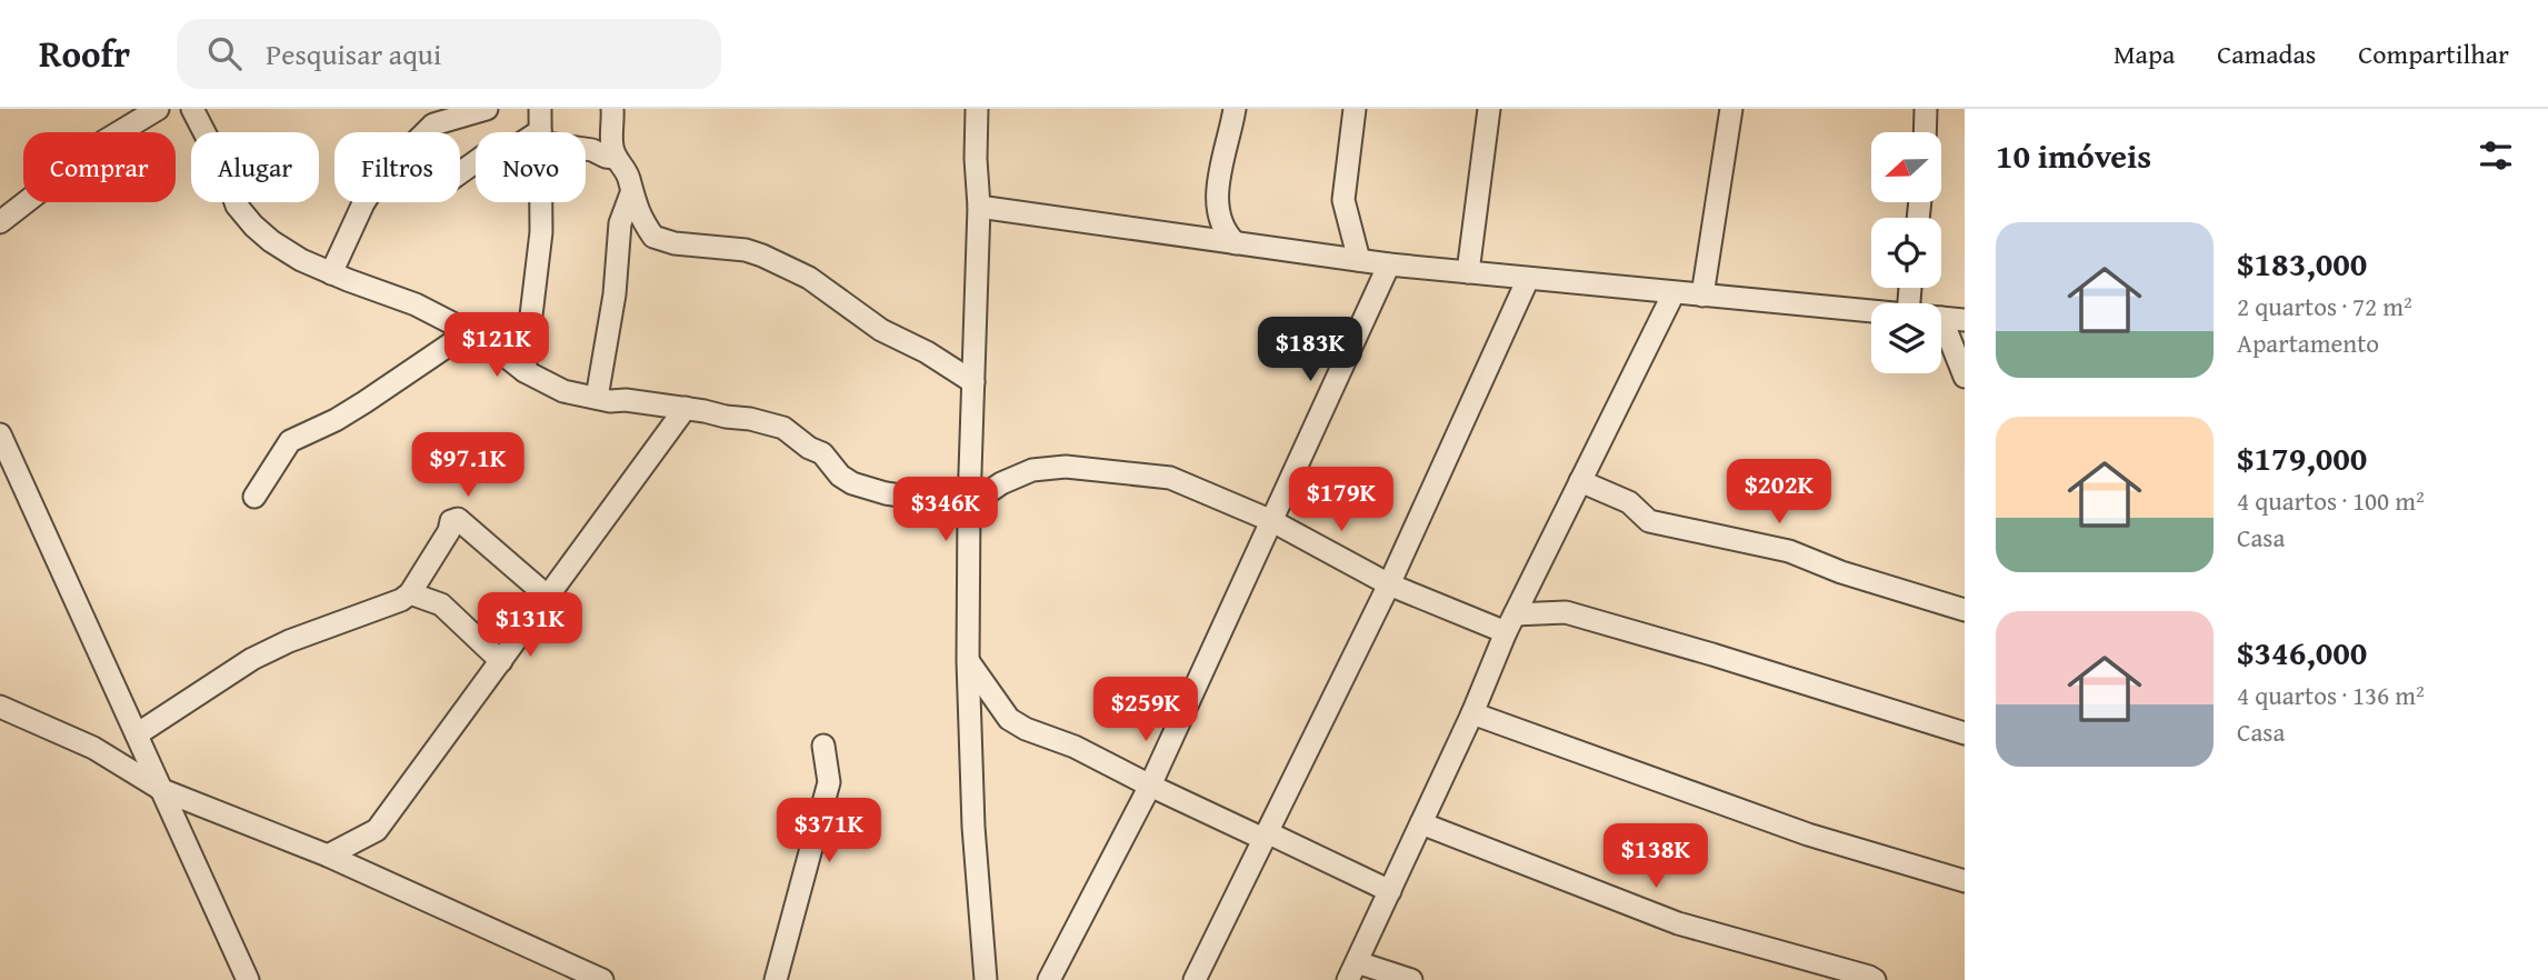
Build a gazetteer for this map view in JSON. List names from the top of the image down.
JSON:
{
  "north": "left",
  "page": {
    "header": "Roofr",
    "search": "Pesquisar aqui",
    "nav": ["Mapa", "Camadas", "Compartilhar"],
    "heading": "10 imóveis",
    "chip": [
      "Comprar",
      "Alugar",
      "Filtros",
      "Novo"
    ],
    "list": [
      {
        "name": "$183,000",
        "note": "2 quartos · 72 m² · Apartamento"
      },
      {
        "name": "$179,000",
        "note": "4 quartos · 100 m² · Casa"
      },
      {
        "name": "$346,000",
        "note": "4 quartos · 136 m² · Casa"
      }
    ],
    "price": [
      "$121K",
      "$183K",
      "$97.1K",
      "$202K",
      "$179K",
      "$346K",
      "$131K",
      "$259K",
      "$371K",
      "$138K"
    ]
  }
}
